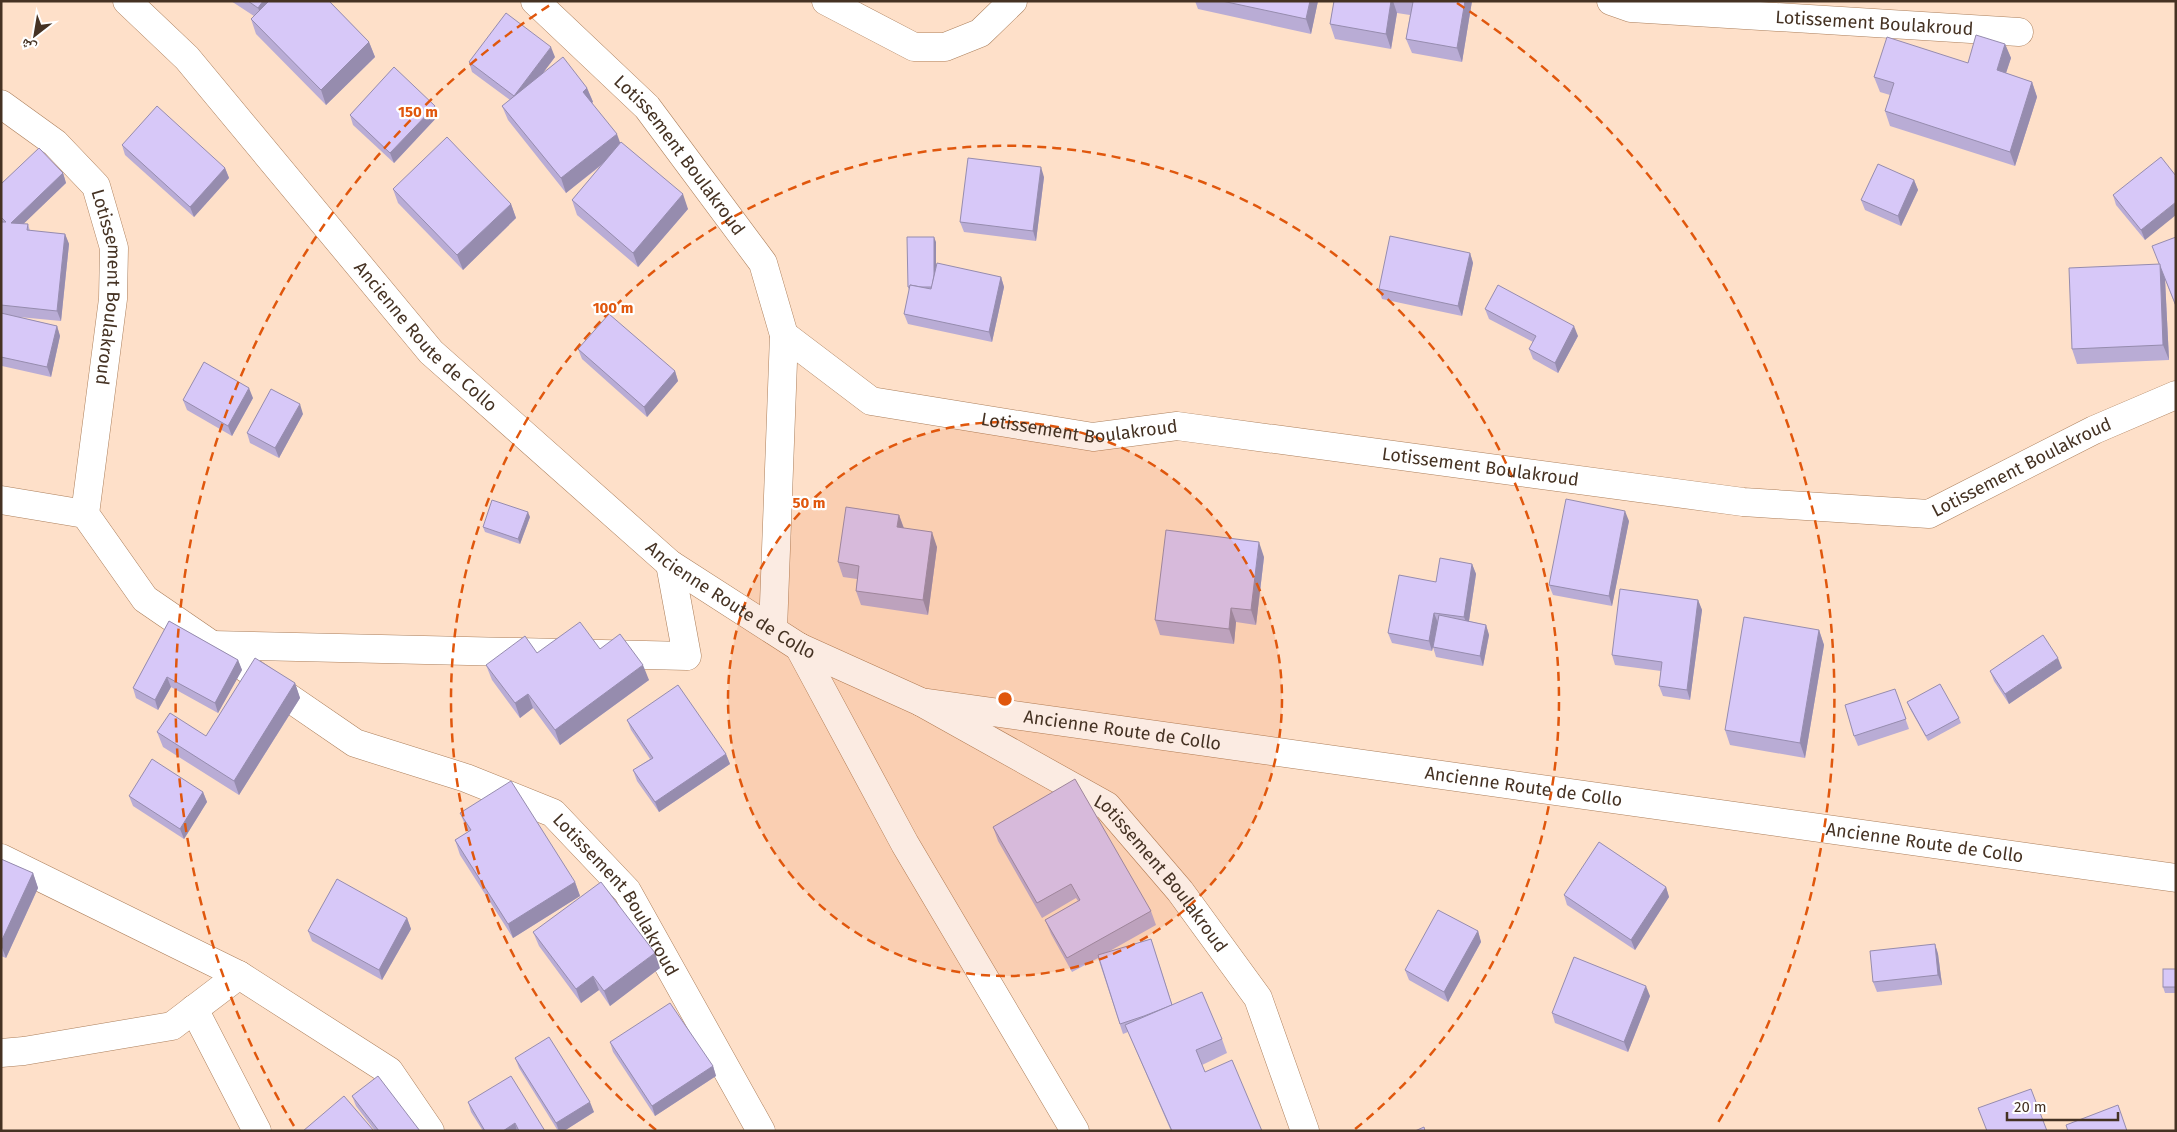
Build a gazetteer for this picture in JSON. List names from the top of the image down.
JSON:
{
  "streets": {
    "street": ["Lotissement Boulakroud", "Ancienne Route de Collo"]
  },
  "crossings": [
    ["Lotissement Boulakroud", "Ancienne Route de Collo"]
  ],
  "scale_bar": "20 m",
  "north": "bottom left",
  "rings": ["150 m", "100 m", "50 m"]
}
